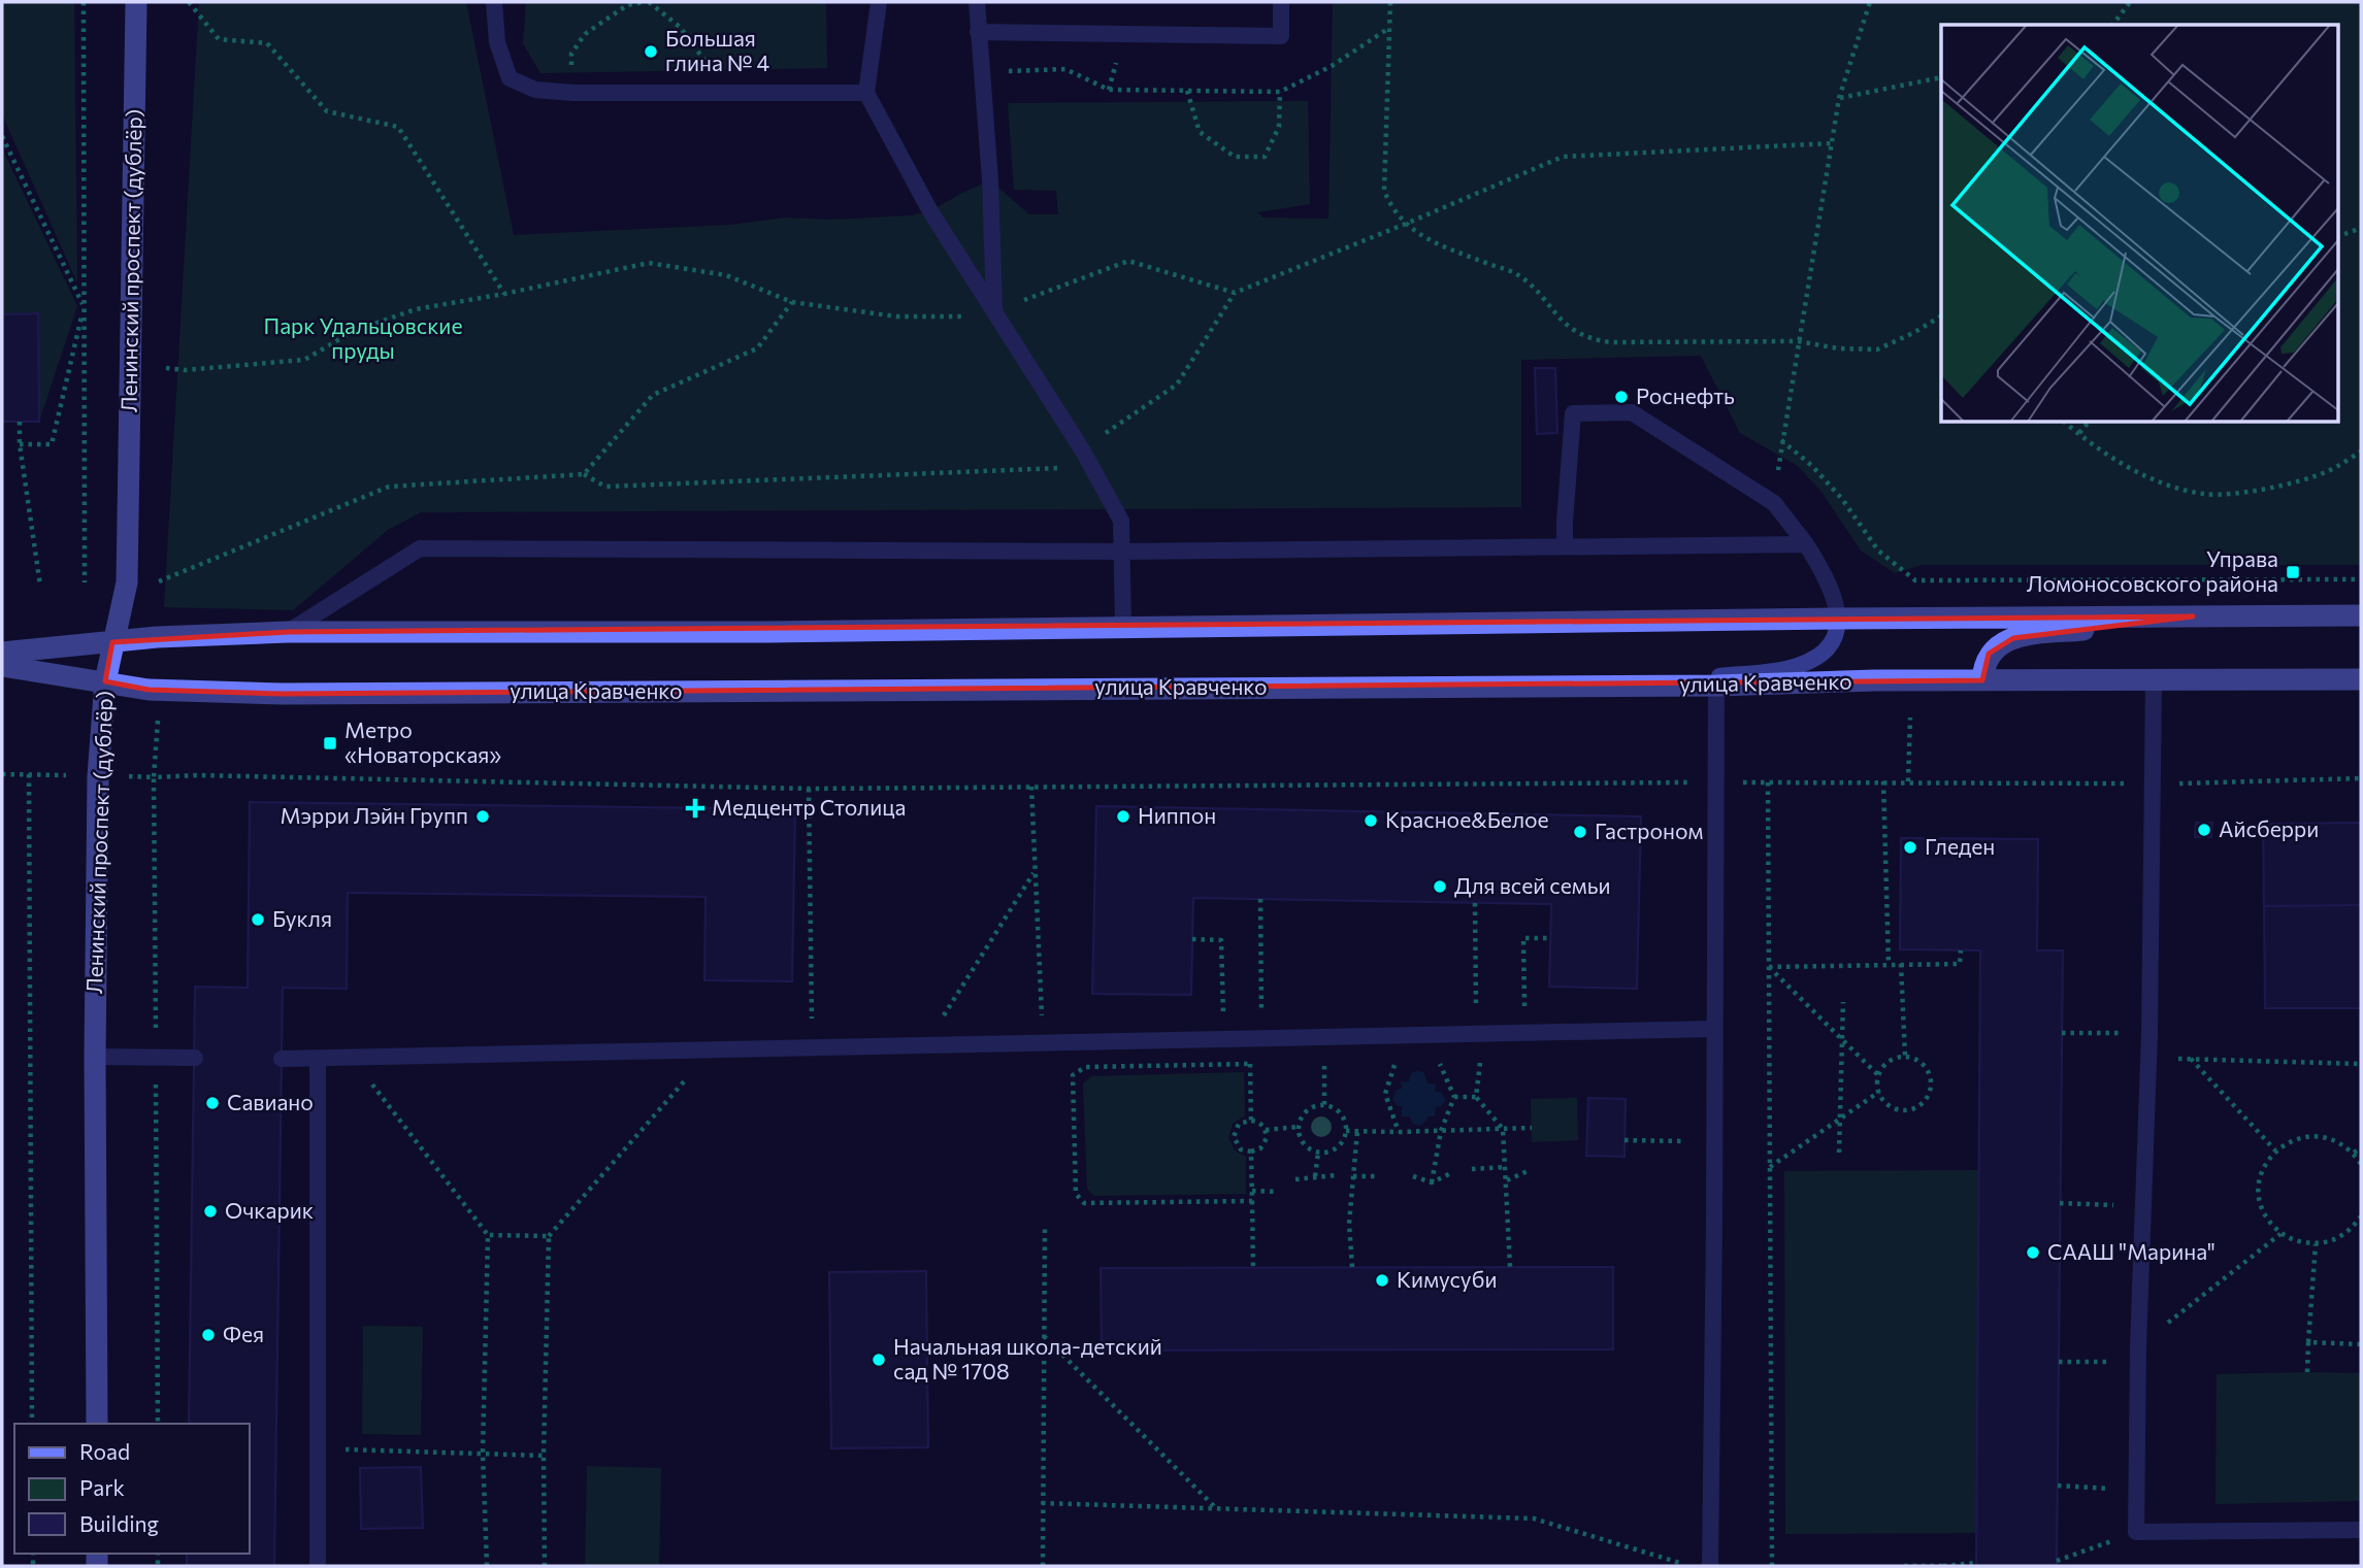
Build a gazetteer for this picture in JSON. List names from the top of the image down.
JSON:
{
  "streets": {
    "street": ["Ленинский проспект (дублёр)", "улица Кравченко"]
  },
  "crossings": [
    ["Ленинский проспект (дублёр)", "улица Кравченко"]
  ],
  "parks": ["Парк Удальцовские пруды"],
  "places": {
    "other": [
      "Большая глина № 4",
      "Роснефть",
      "Мэрри Лэйн Групп",
      "Ниппон",
      "Красное&Белое",
      "Айсберри",
      "Гастроном",
      "Гледен",
      "Для всей семьи",
      "Букля",
      "Савиано",
      "Очкарик",
      "СААШ \"Марина\"",
      "Кимусуби",
      "Фея",
      "Начальная школа-детский сад № 1708"
    ],
    "transit": ["Управа Ломоносовского района", "Метро «Новаторская»"],
    "health": ["Медцентр Столица"]
  },
  "legend": ["Road", "Park", "Building"]
}
